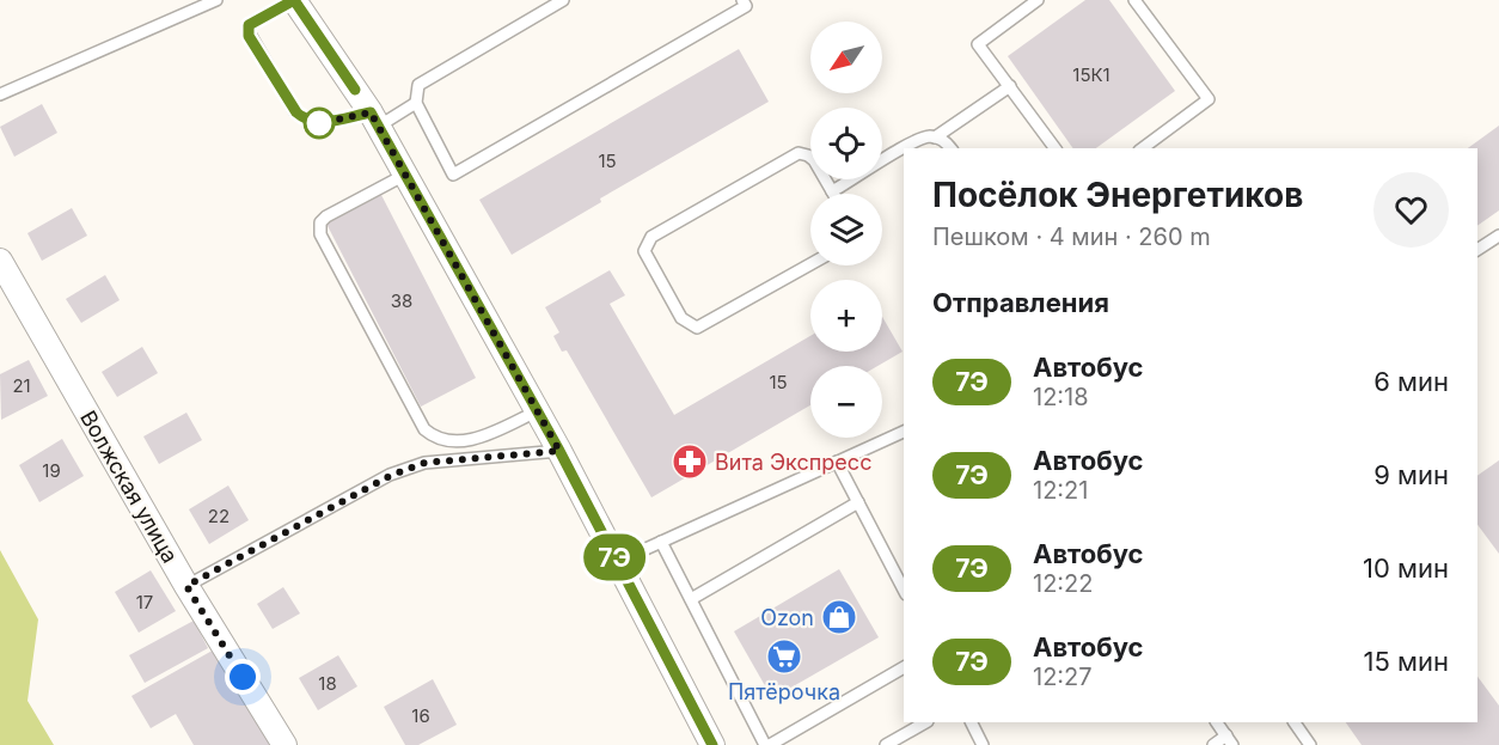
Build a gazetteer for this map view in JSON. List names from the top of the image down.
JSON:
{
  "streets": {
    "street": ["Волжская улица"]
  },
  "places": {
    "pharmacy": ["Вита Экспресс"],
    "shop": ["Ozon"],
    "supermarket": ["Пятёрочка"]
  },
  "lines": ["bus line 7Э"],
  "house_numbers": [
    "15К1",
    "15",
    "38",
    "15",
    "21",
    "19",
    "22",
    "17",
    "18",
    "16"
  ],
  "north": "bottom left",
  "page": {
    "on_map": "7Э",
    "map_buttons": ["+", "−"],
    "heading": [
      ["Посёлок Энергетиков", "Пешком · 4 мин · 260 m"],
      "Отправления"
    ],
    "list": [
      {
        "mark": "7Э",
        "name": "Автобус",
        "note": "12:18",
        "value": "6 мин"
      },
      {
        "mark": "7Э",
        "name": "Автобус",
        "note": "12:21",
        "value": "9 мин"
      },
      {
        "mark": "7Э",
        "name": "Автобус",
        "note": "12:22",
        "value": "10 мин"
      },
      {
        "mark": "7Э",
        "name": "Автобус",
        "note": "12:27",
        "value": "15 мин"
      }
    ]
  }
}
